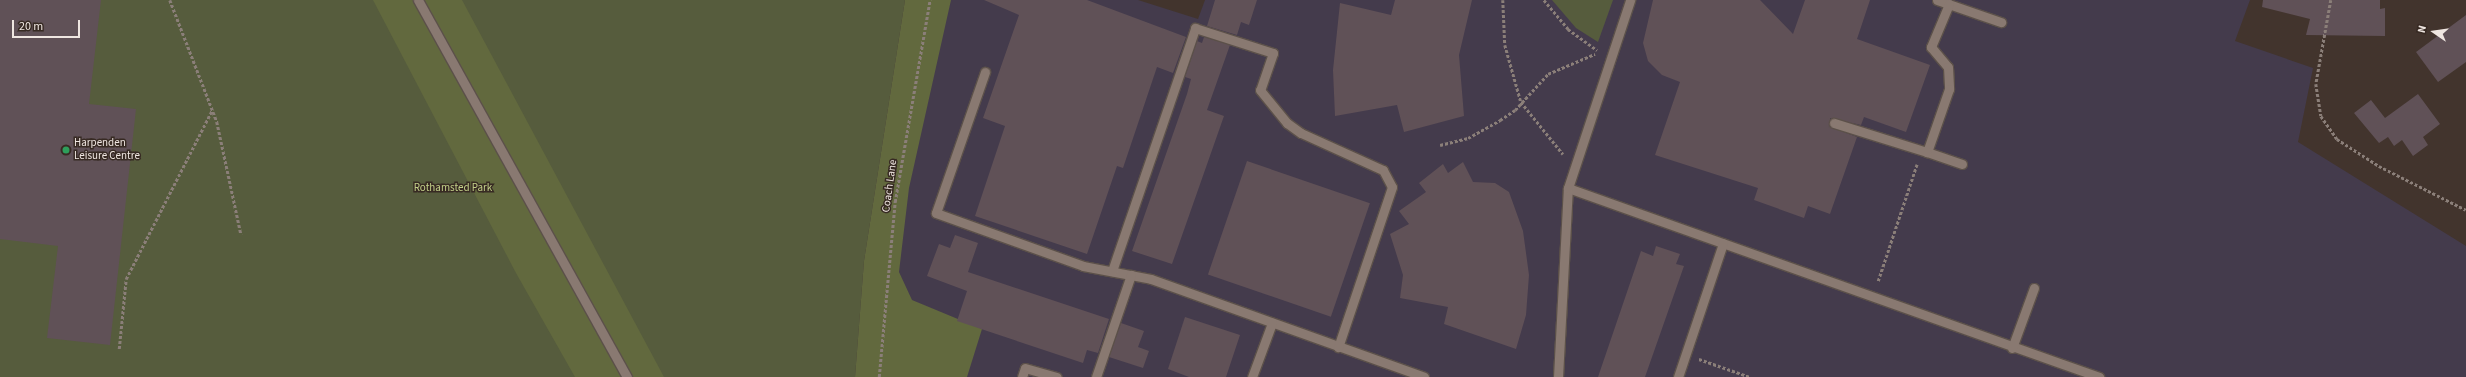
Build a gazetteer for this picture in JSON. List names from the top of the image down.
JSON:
{
  "streets": {
    "path": ["Coach Lane"]
  },
  "parks": ["Rothamsted Park"],
  "places": ["Harpenden Leisure Centre"],
  "scale_bar": "20 m",
  "north": "left"
}
